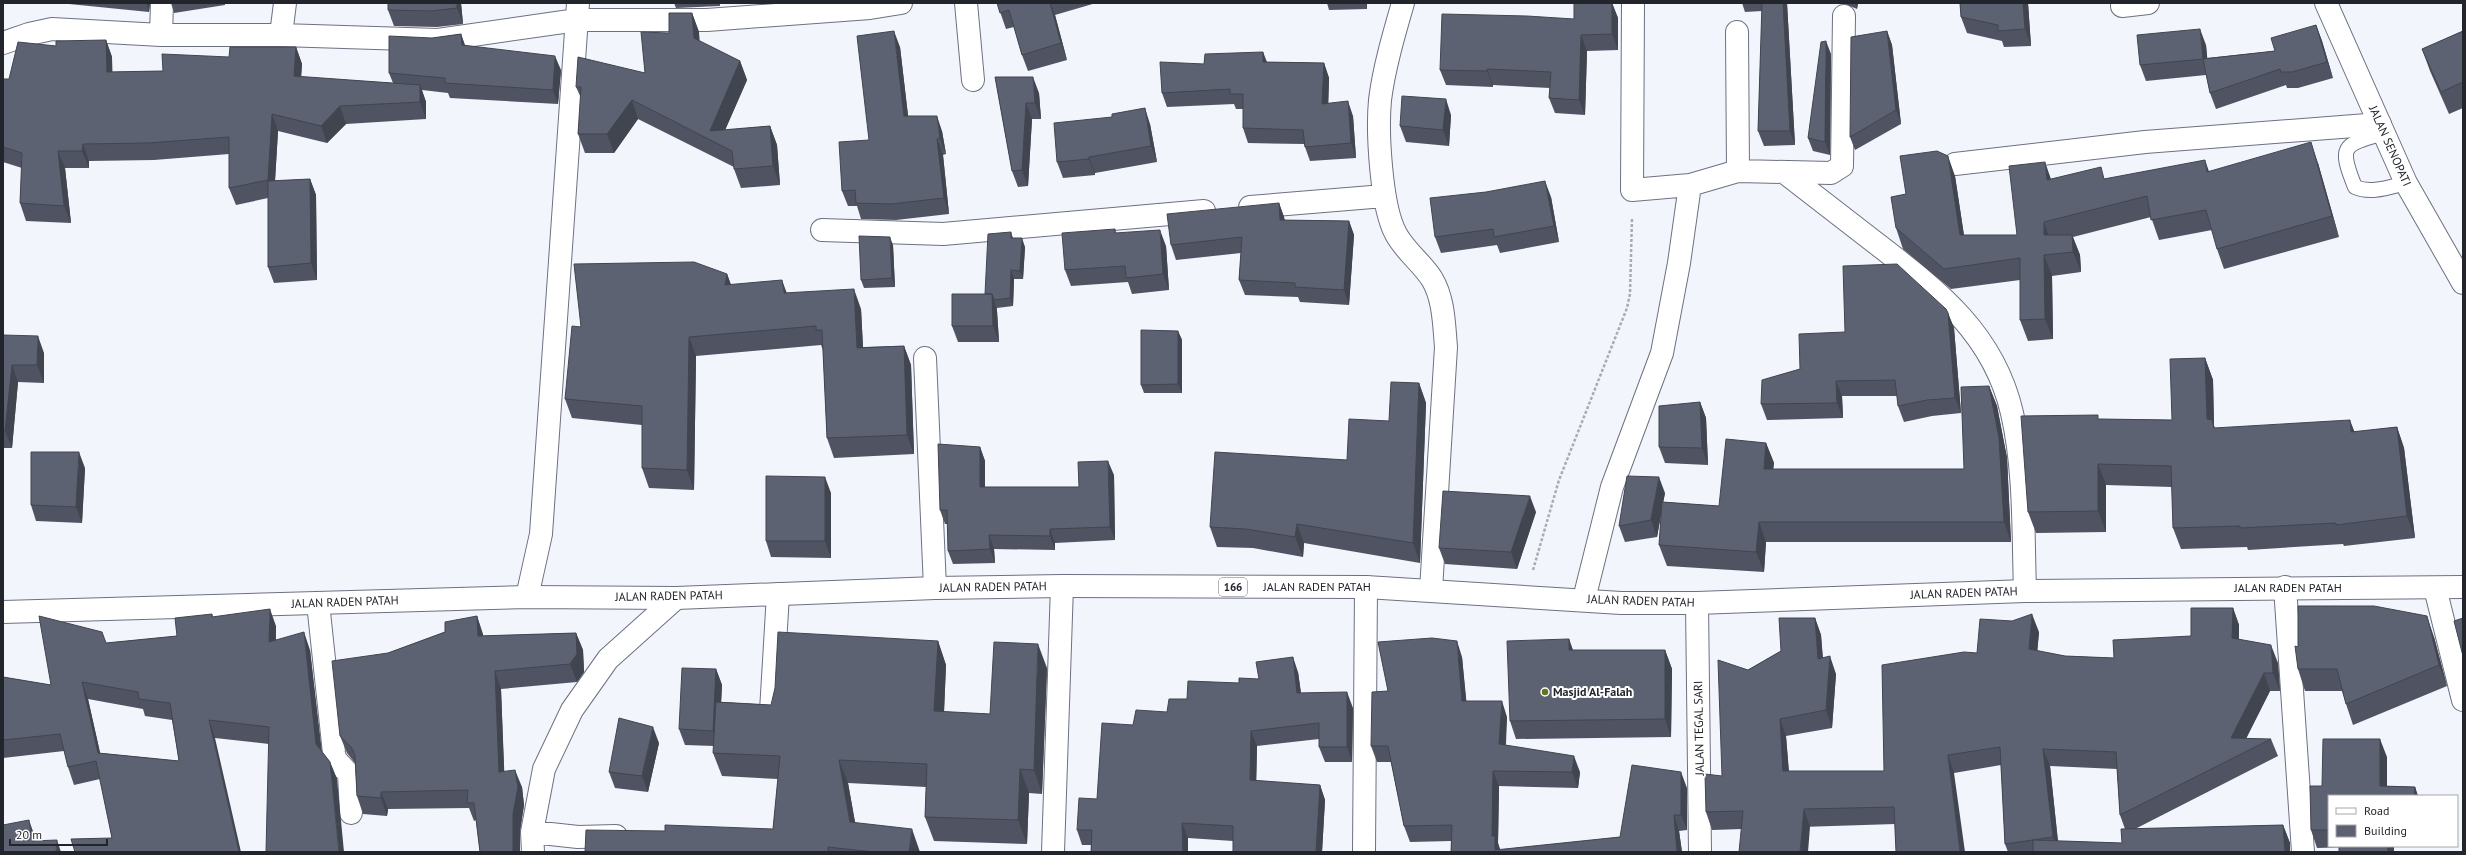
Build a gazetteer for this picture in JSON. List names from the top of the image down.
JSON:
{
  "streets": {
    "street": [
      "JALAN SENOPATI",
      "JALAN RADEN PATAH",
      "166",
      "JALAN TEGAL SARI"
    ]
  },
  "crossings": [
    ["JALAN RADEN PATAH", "JALAN TEGAL SARI"]
  ],
  "places": ["Masjid Al-Falah"],
  "legend": ["Road", "Building"],
  "scale_bar": "20 m"
}
